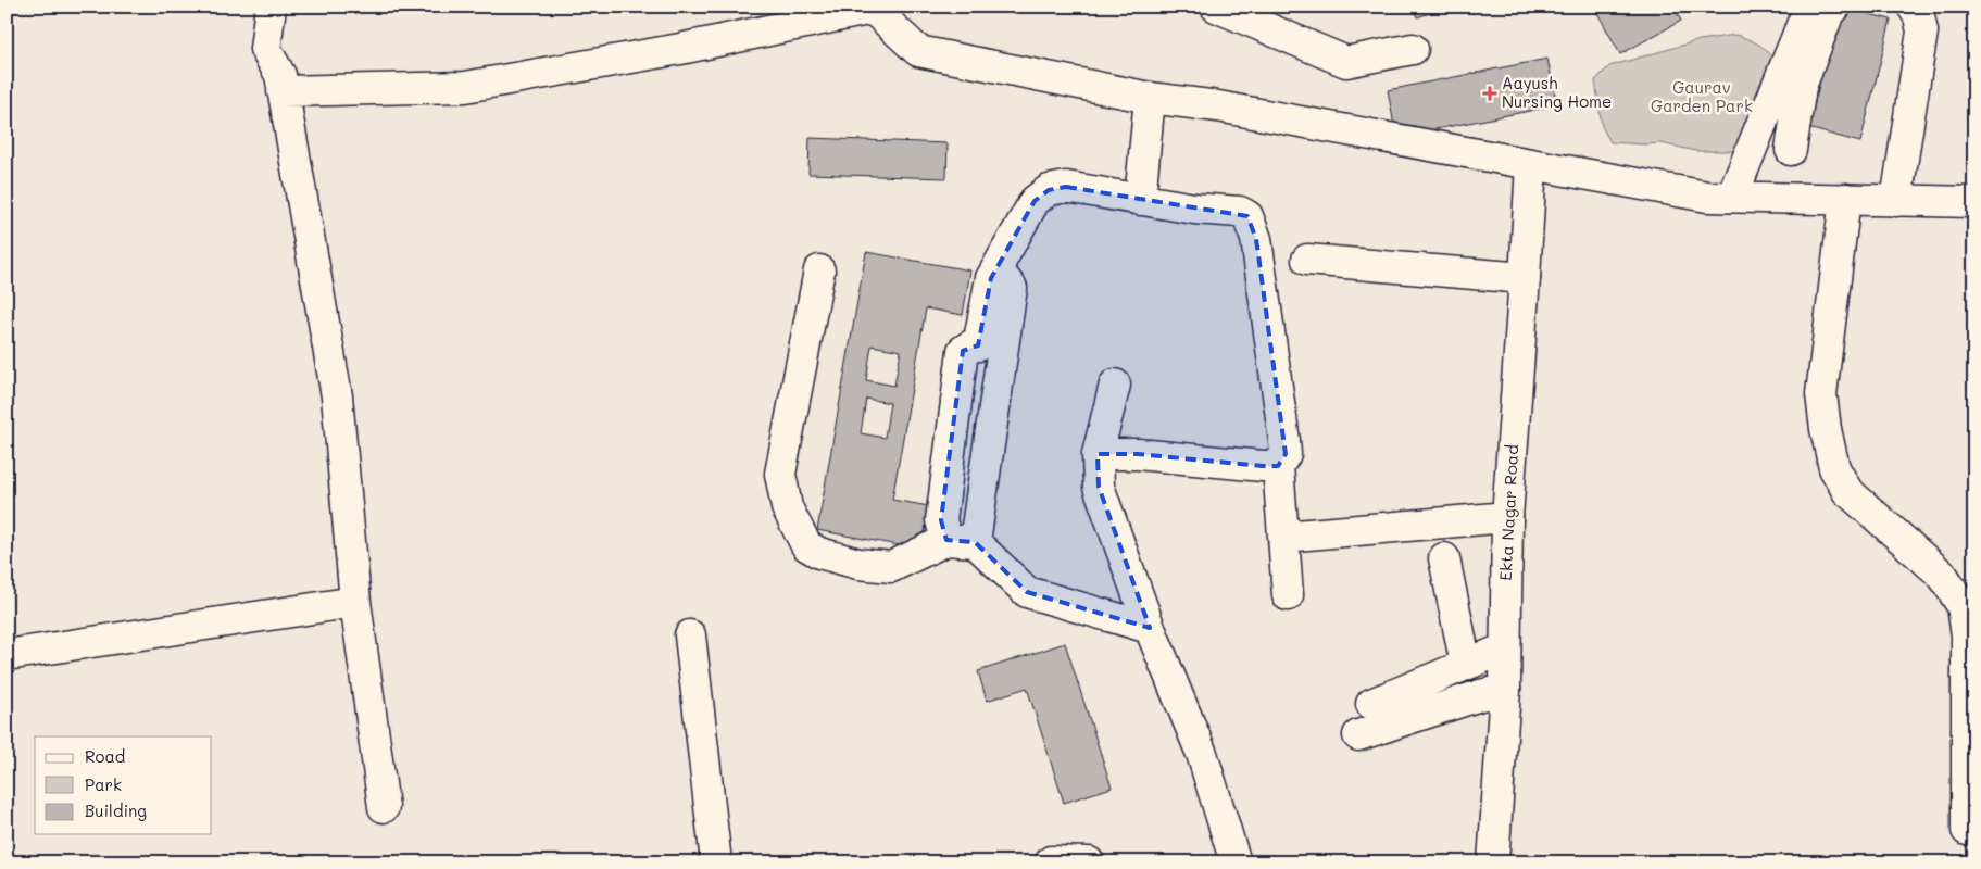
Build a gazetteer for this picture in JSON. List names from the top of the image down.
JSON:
{
  "streets": {
    "street": ["Ekta Nagar Road"]
  },
  "parks": ["Gaurav Garden Park"],
  "places": {
    "health": ["Aayush Nursing Home"]
  },
  "legend": ["Road", "Park", "Building"]
}
